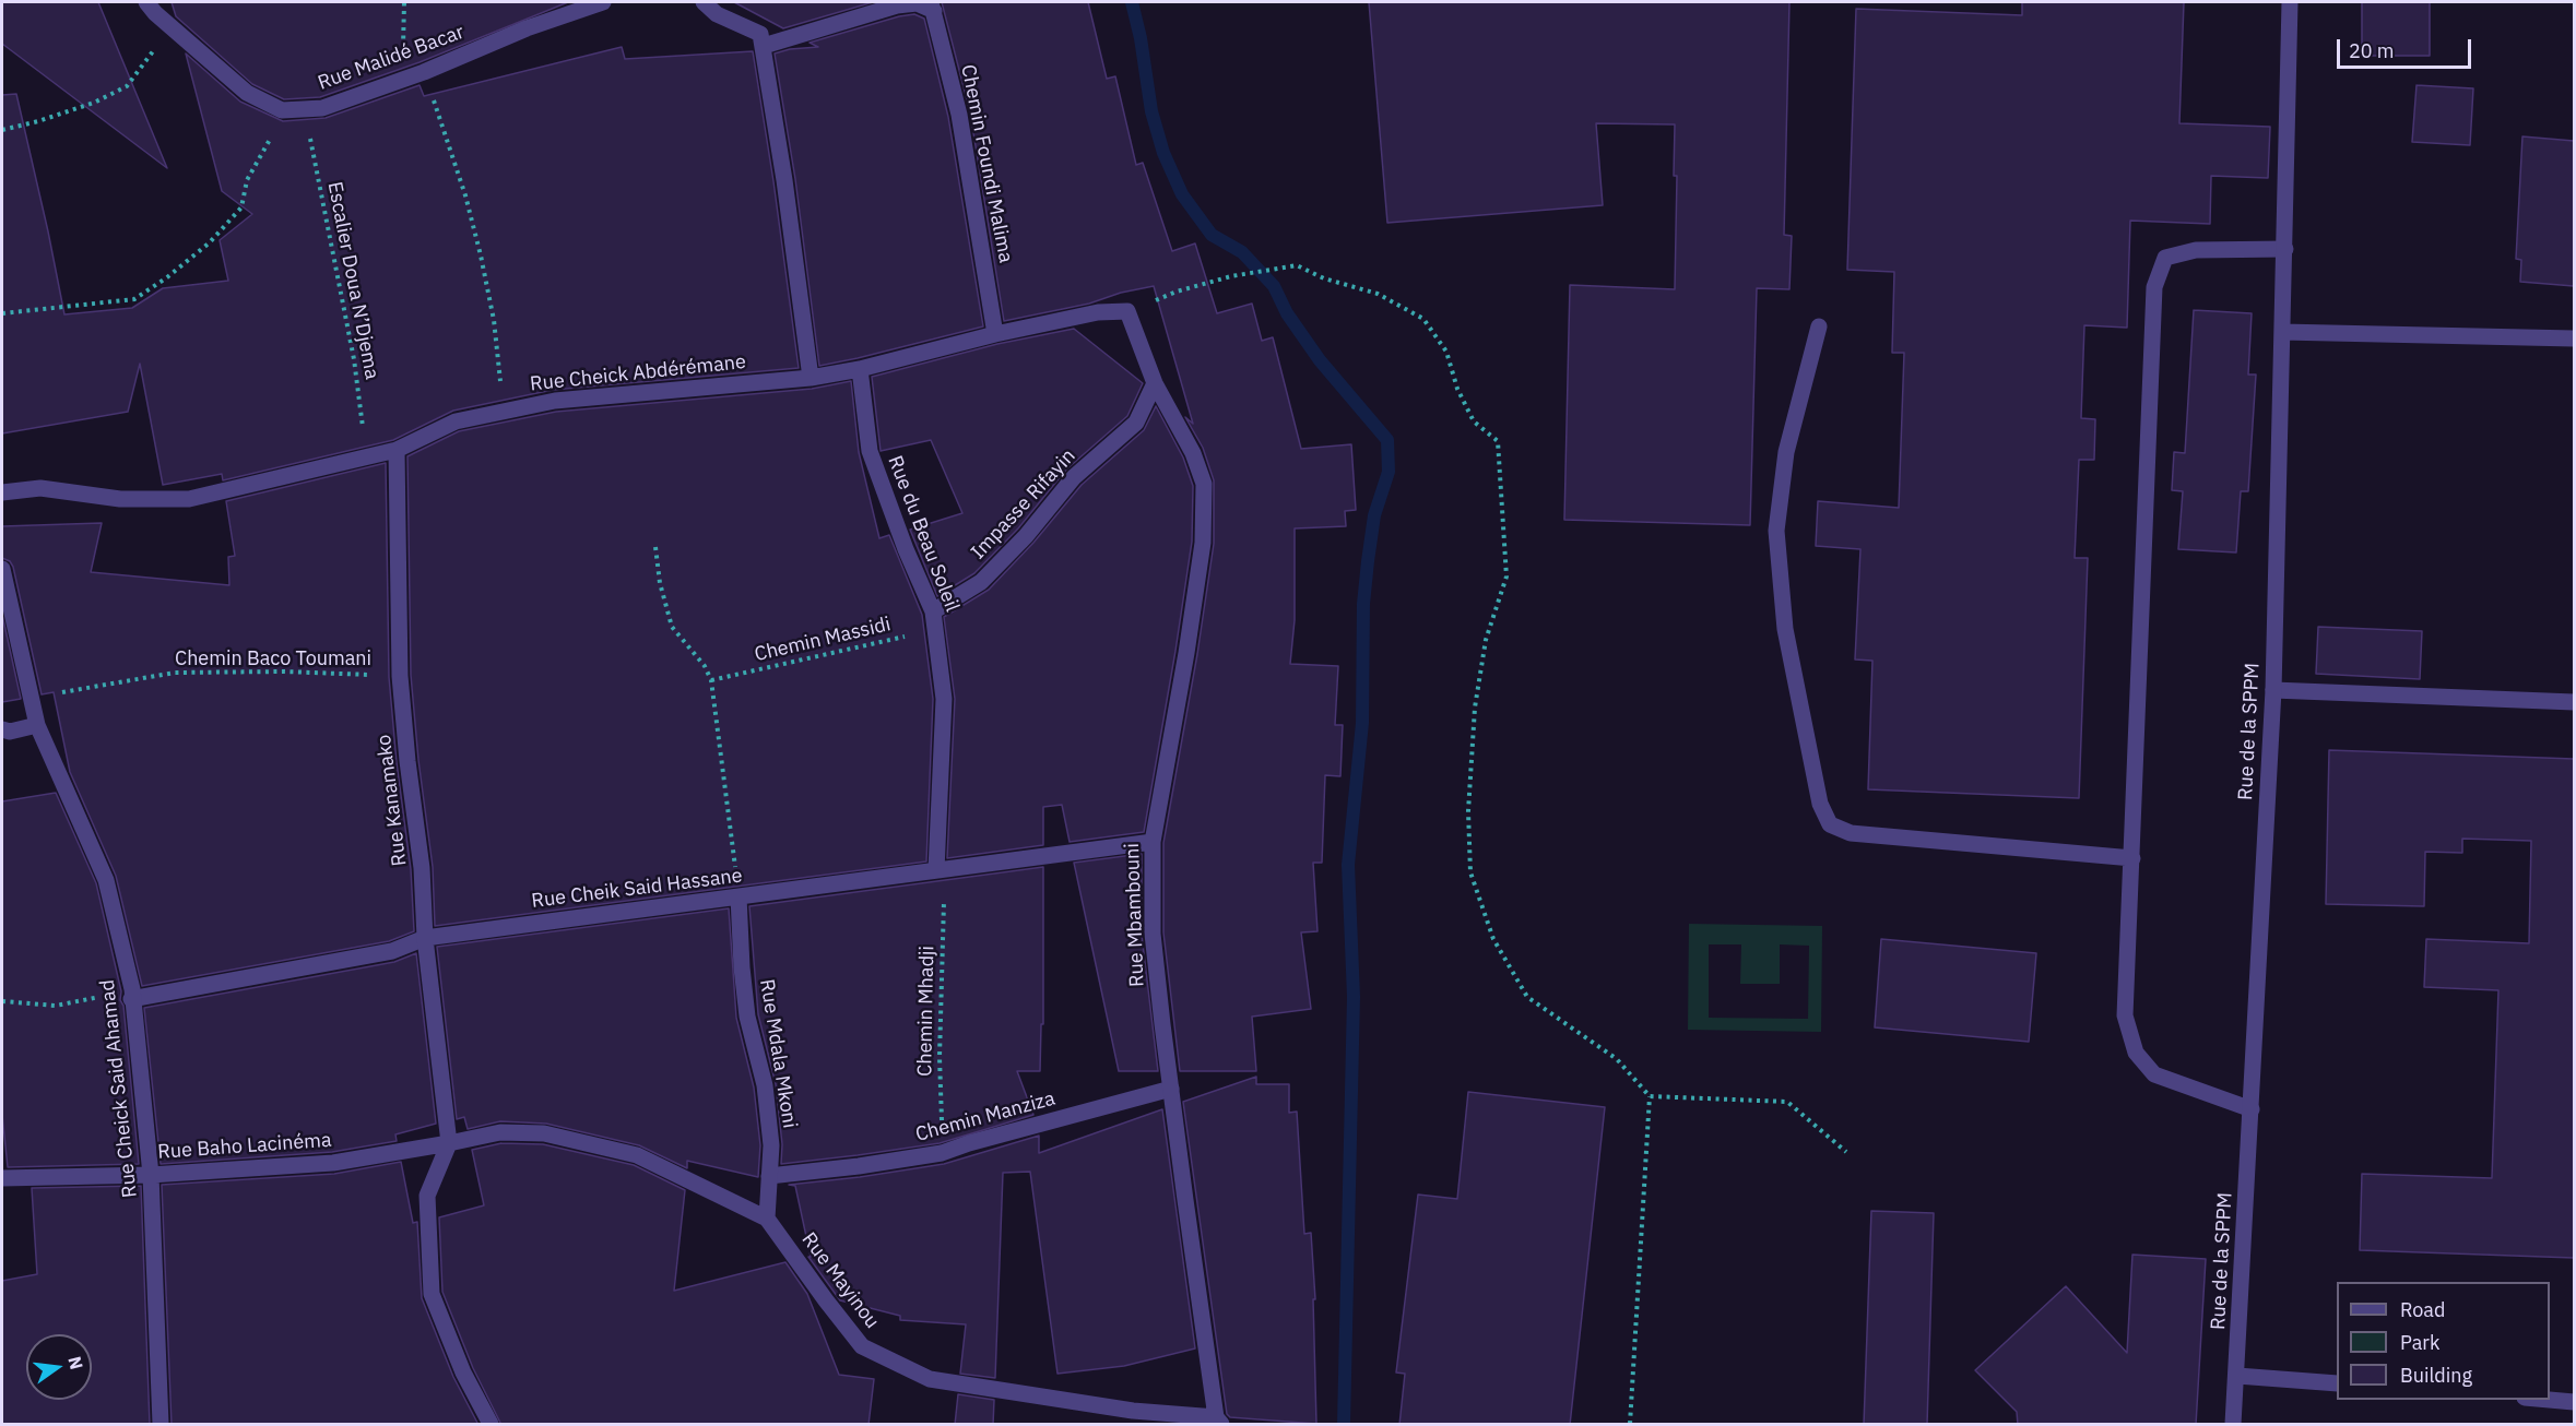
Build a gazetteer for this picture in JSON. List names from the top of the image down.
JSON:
{
  "streets": {
    "street": [
      "Rue Malidé Bacar",
      "Chemin Foundi Malima",
      "Rue Cheick Abdérémane",
      "Impasse Rifayin",
      "Rue du Beau Soleil",
      "Rue de la SPPM",
      "Rue Kanamako",
      "Rue Cheik Said Hassane",
      "Rue Mbambouni",
      "Rue Mdala Mkoni",
      "Rue Cheick Said Ahamad",
      "Chemin Manziza",
      "Rue Baho Lacinéma",
      "Rue Mayinou"
    ],
    "path": [
      "Escalier Doua N’Djema",
      "Chemin Massidi",
      "Chemin Baco Toumani",
      "Chemin Mhadji"
    ]
  },
  "crossings": [
    ["Rue Malidé Bacar", "Escalier Doua N’Djema"],
    ["Chemin Foundi Malima", "Rue Cheick Abdérémane"],
    ["Escalier Doua N’Djema", "Rue Cheick Abdérémane"],
    ["Rue Cheick Abdérémane", "Rue du Beau Soleil"],
    ["Rue Cheick Abdérémane", "Rue Kanamako"],
    ["Rue Cheick Abdérémane", "Rue Mbambouni"],
    ["Impasse Rifayin", "Rue du Beau Soleil"],
    ["Impasse Rifayin", "Chemin Massidi"],
    ["Impasse Rifayin", "Rue Mbambouni"],
    ["Rue du Beau Soleil", "Chemin Massidi"],
    ["Rue du Beau Soleil", "Rue Cheik Said Hassane"],
    ["Rue du Beau Soleil", "Chemin Mhadji"],
    ["Chemin Baco Toumani", "Rue Kanamako"],
    ["Chemin Baco Toumani", "Rue Cheick Said Ahamad"],
    ["Rue Kanamako", "Rue Cheik Said Hassane"],
    ["Rue Kanamako", "Rue Baho Lacinéma"],
    ["Rue Kanamako", "Rue Mayinou"],
    ["Rue Cheik Said Hassane", "Rue Mbambouni"],
    ["Rue Cheik Said Hassane", "Chemin Mhadji"],
    ["Rue Cheik Said Hassane", "Rue Mdala Mkoni"],
    ["Rue Cheik Said Hassane", "Rue Cheick Said Ahamad"],
    ["Rue Mbambouni", "Chemin Manziza"],
    ["Rue Mbambouni", "Rue Mayinou"],
    ["Chemin Mhadji", "Chemin Manziza"],
    ["Rue Mdala Mkoni", "Chemin Manziza"],
    ["Rue Mdala Mkoni", "Rue Mayinou"],
    ["Rue Cheick Said Ahamad", "Rue Baho Lacinéma"],
    ["Rue Baho Lacinéma", "Rue Mayinou"]
  ],
  "legend": ["Road", "Park", "Building"],
  "scale_bar": "20 m",
  "north": "right"
}
